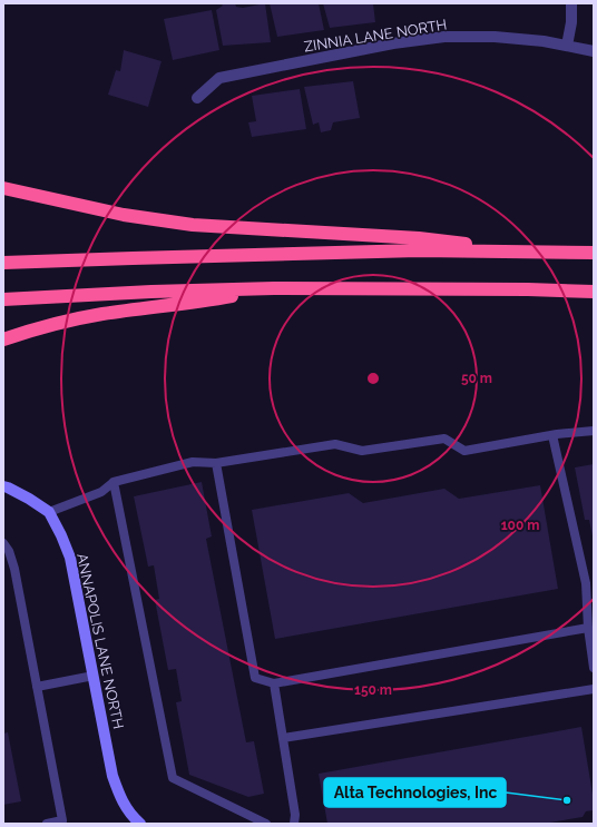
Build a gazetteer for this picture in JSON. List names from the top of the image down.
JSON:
{
  "streets": {
    "street": ["ZINNIA LANE NORTH", "ANNAPOLIS LANE NORTH"]
  },
  "places": ["Alta Technologies, Inc"],
  "rings": ["50 m", "100 m", "150 m"]
}
